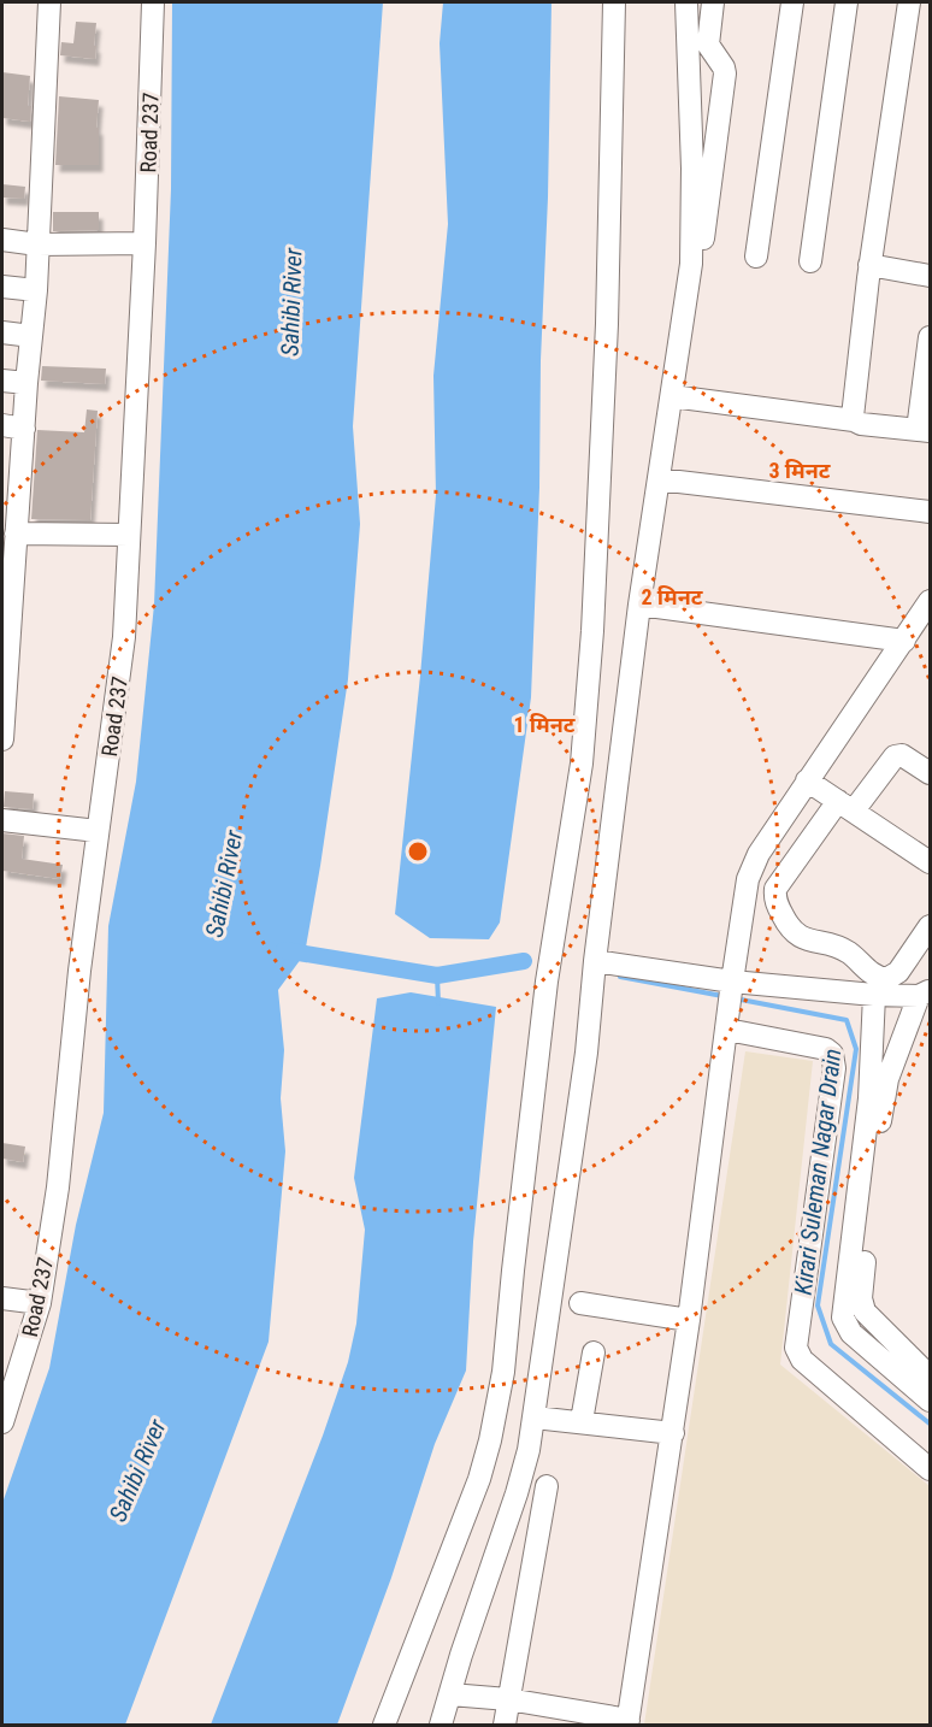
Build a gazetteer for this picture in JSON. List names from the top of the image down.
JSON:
{
  "streets": {
    "street": ["Road 237"]
  },
  "water": ["Sahibi River", "Kirari Suleman Nagar Drain"],
  "rings": ["3 मिनट", "2 मिनट", "1 मिनट"]
}
